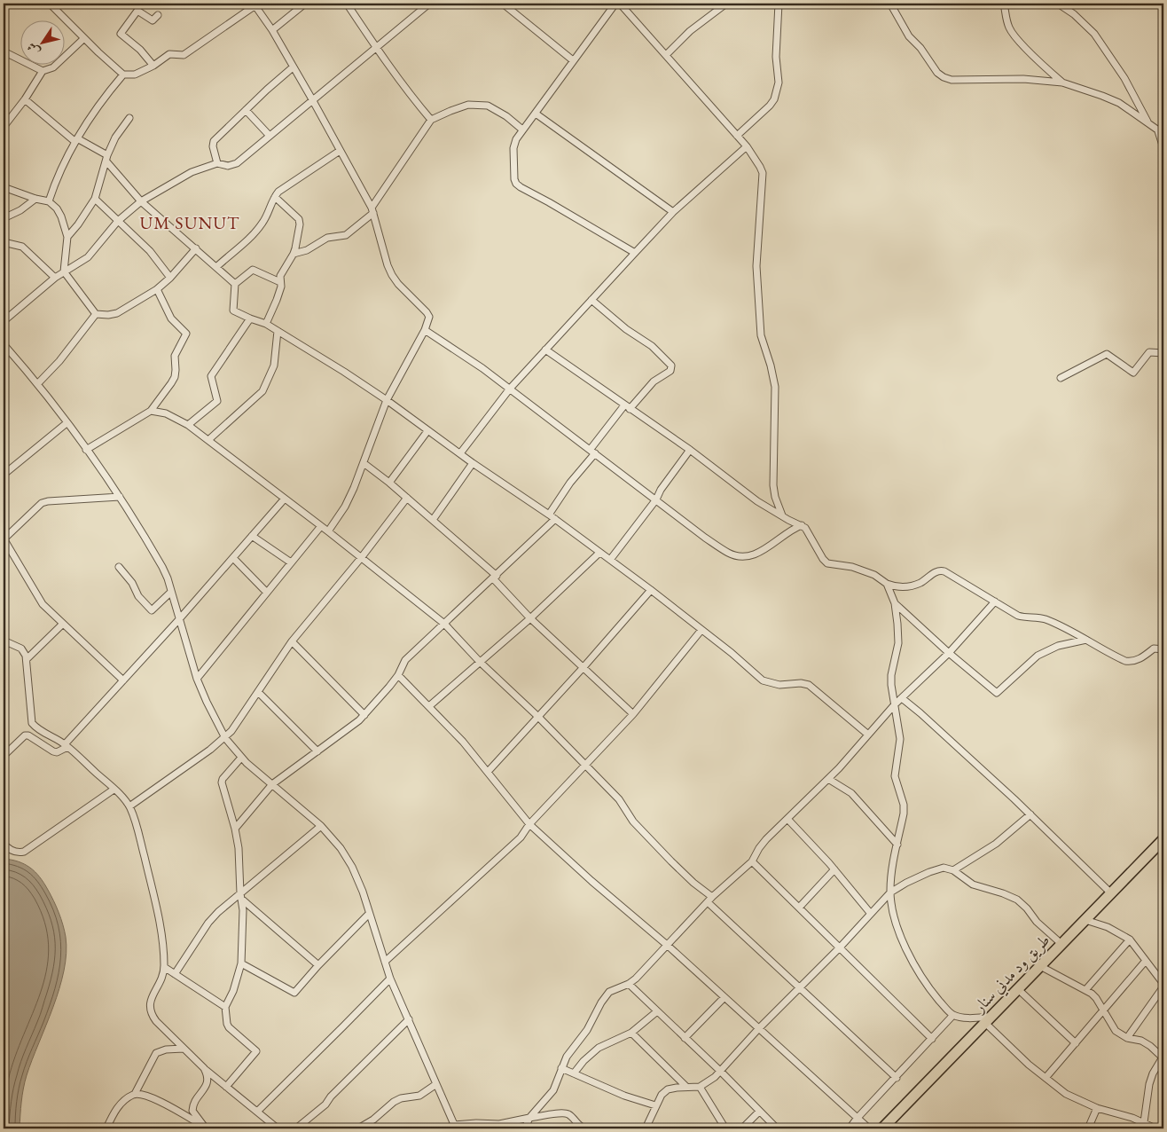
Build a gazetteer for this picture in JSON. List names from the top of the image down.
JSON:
{
  "streets": {
    "highway": ["طريق ود مدني سنار"]
  },
  "districts": ["UM SUNUT"],
  "north": "bottom left"
}
